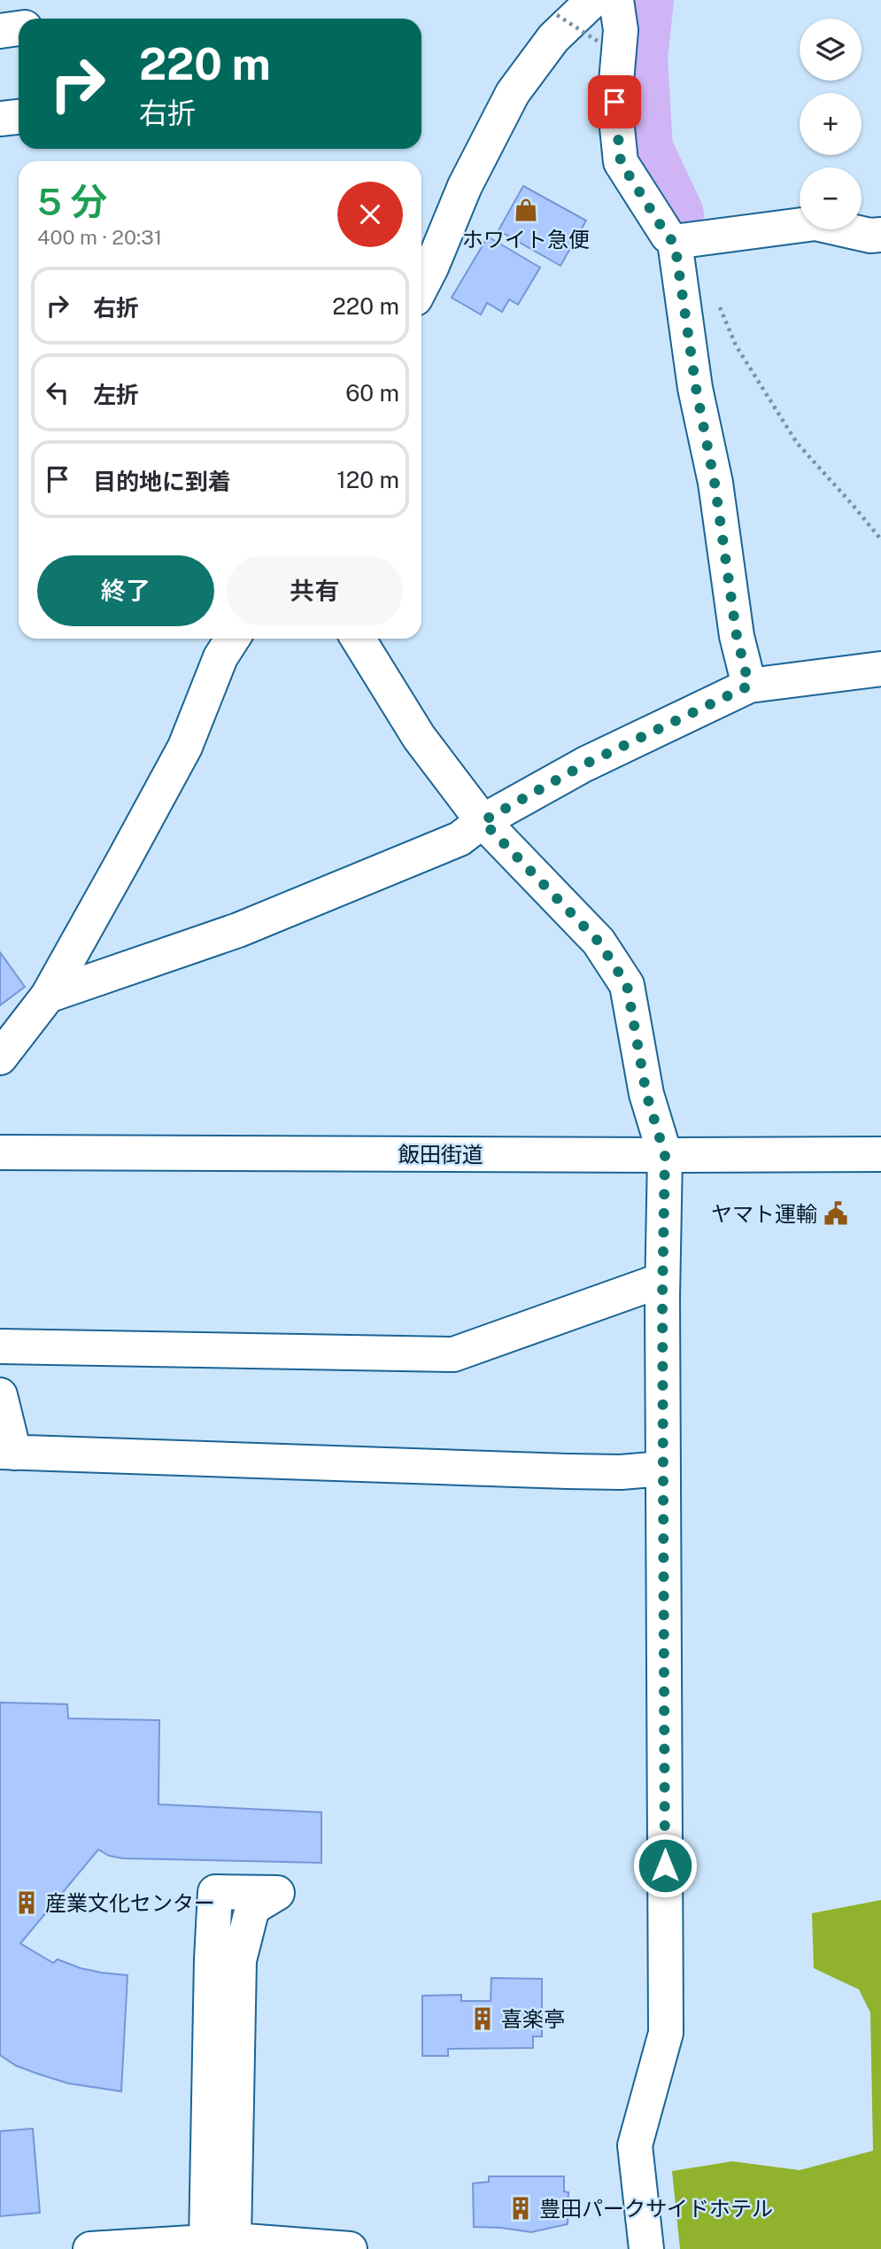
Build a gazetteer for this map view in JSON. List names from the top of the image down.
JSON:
{
  "streets": {
    "street": ["飯田街道"]
  },
  "places": {
    "shop": ["ホワイト急便"],
    "public building": ["ヤマト運輸"],
    "building": ["産業文化センター", "喜楽亭", "豊田パークサイドホテル"]
  },
  "page": {
    "map_buttons": ["+", "−"],
    "turn": ["220 m", "右折"],
    "heading": ["5 分", "400 m · 20:31"],
    "list": [
      {
        "name": "右折",
        "value": "220 m"
      },
      {
        "name": "左折",
        "value": "60 m"
      },
      {
        "name": "目的地に到着",
        "value": "120 m"
      }
    ],
    "buttons": ["終了", "共有"]
  }
}
